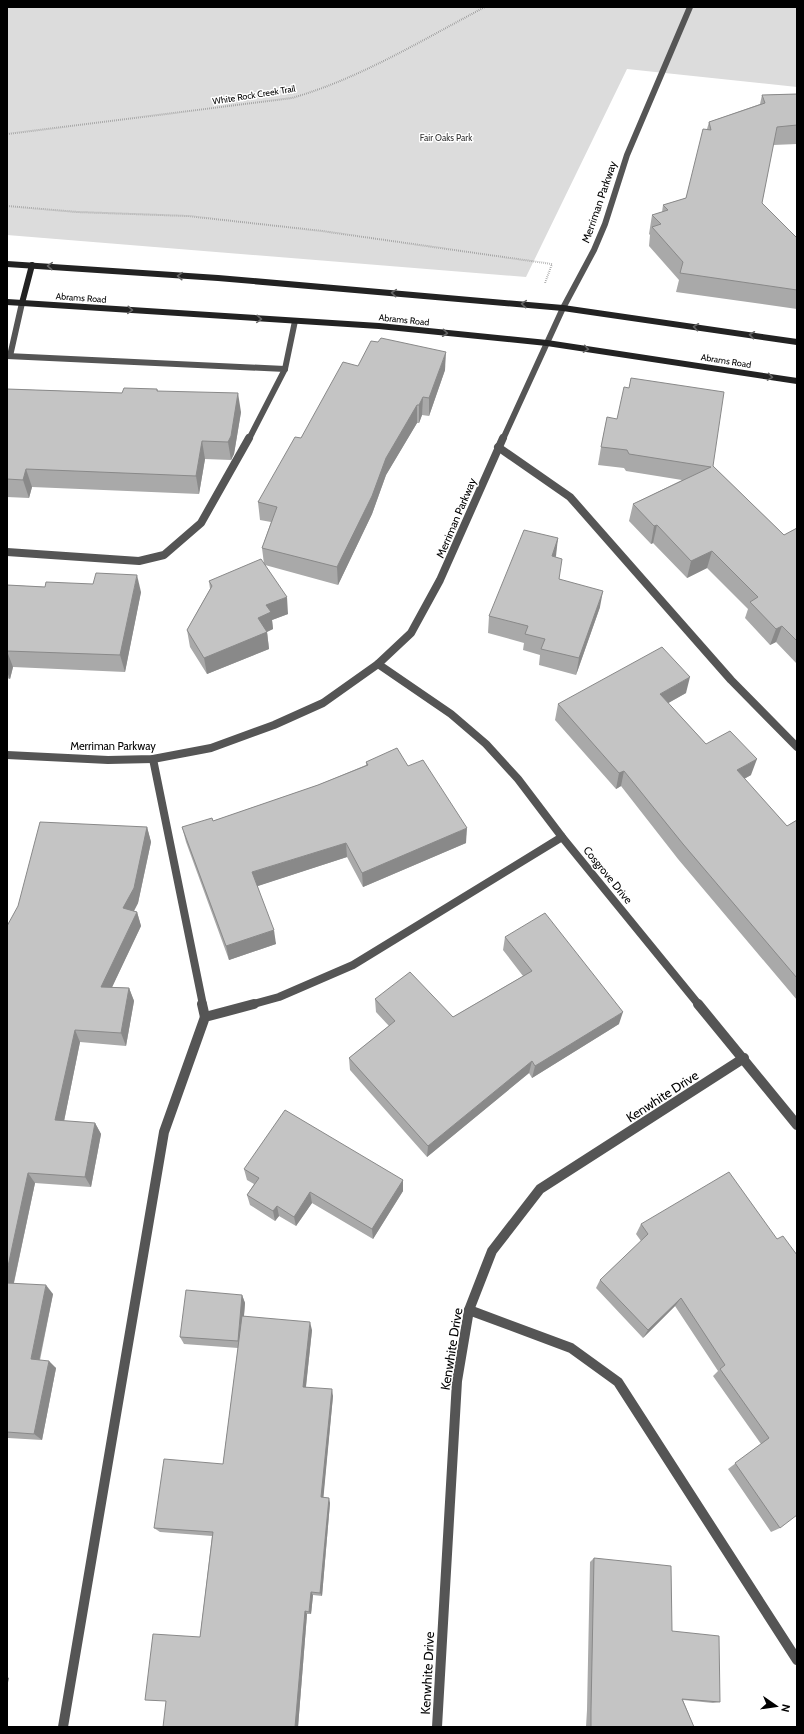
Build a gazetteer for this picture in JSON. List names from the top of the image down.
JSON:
{
  "streets": {
    "main road": ["Abrams Road"],
    "street": ["Merriman Parkway", "Cosgrove Drive", "Kenwhite Drive"],
    "path": ["White Rock Creek Trail"]
  },
  "crossings": [
    ["Merriman Parkway", "Abrams Road"],
    ["Merriman Parkway", "Cosgrove Drive"],
    ["Cosgrove Drive", "Kenwhite Drive"]
  ],
  "parks": ["Fair Oaks Park"],
  "north": "right"
}
